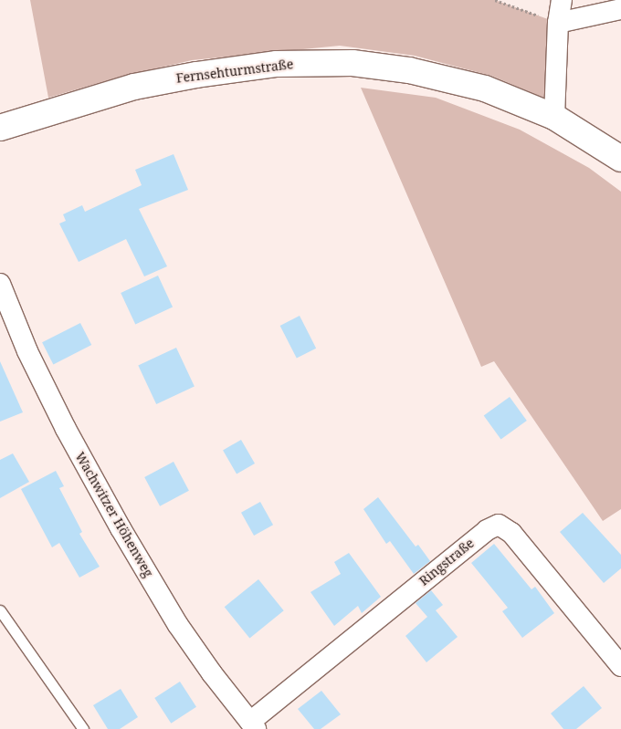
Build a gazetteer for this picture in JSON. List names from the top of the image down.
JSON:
{
  "streets": {
    "street": ["Fernsehturmstraße", "Wachwitzer Höhenweg", "Ringstraße"]
  },
  "crossings": [
    ["Wachwitzer Höhenweg", "Ringstraße"]
  ]
}
